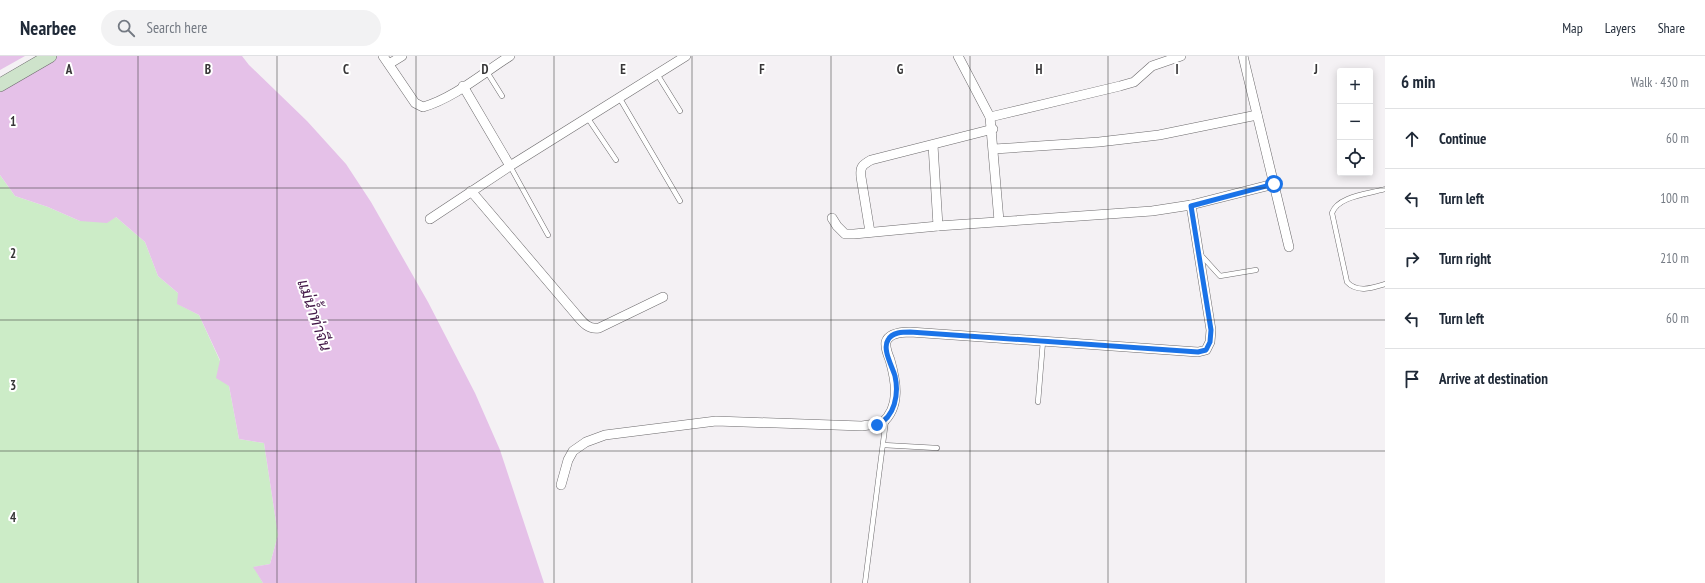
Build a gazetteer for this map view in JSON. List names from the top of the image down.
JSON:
{
  "water": ["แม่น้ำท่าจีน"],
  "page": {
    "header": "Nearbee",
    "search": "Search here",
    "nav": ["Map", "Layers", "Share"],
    "heading": ["6 min", "Walk · 430 m"],
    "map_buttons": ["+", "−"],
    "list": [
      ["Continue", "60 m"],
      ["Turn left", "100 m"],
      ["Turn right", "210 m"],
      ["Turn left", "60 m"],
      "Arrive at destination"
    ]
  },
  "grid": {
    "columns": [
      "A",
      "B",
      "C",
      "D",
      "E",
      "F",
      "G",
      "H",
      "I",
      "J"
    ],
    "rows": [
      "1",
      "2",
      "3",
      "4"
    ]
  }
}
